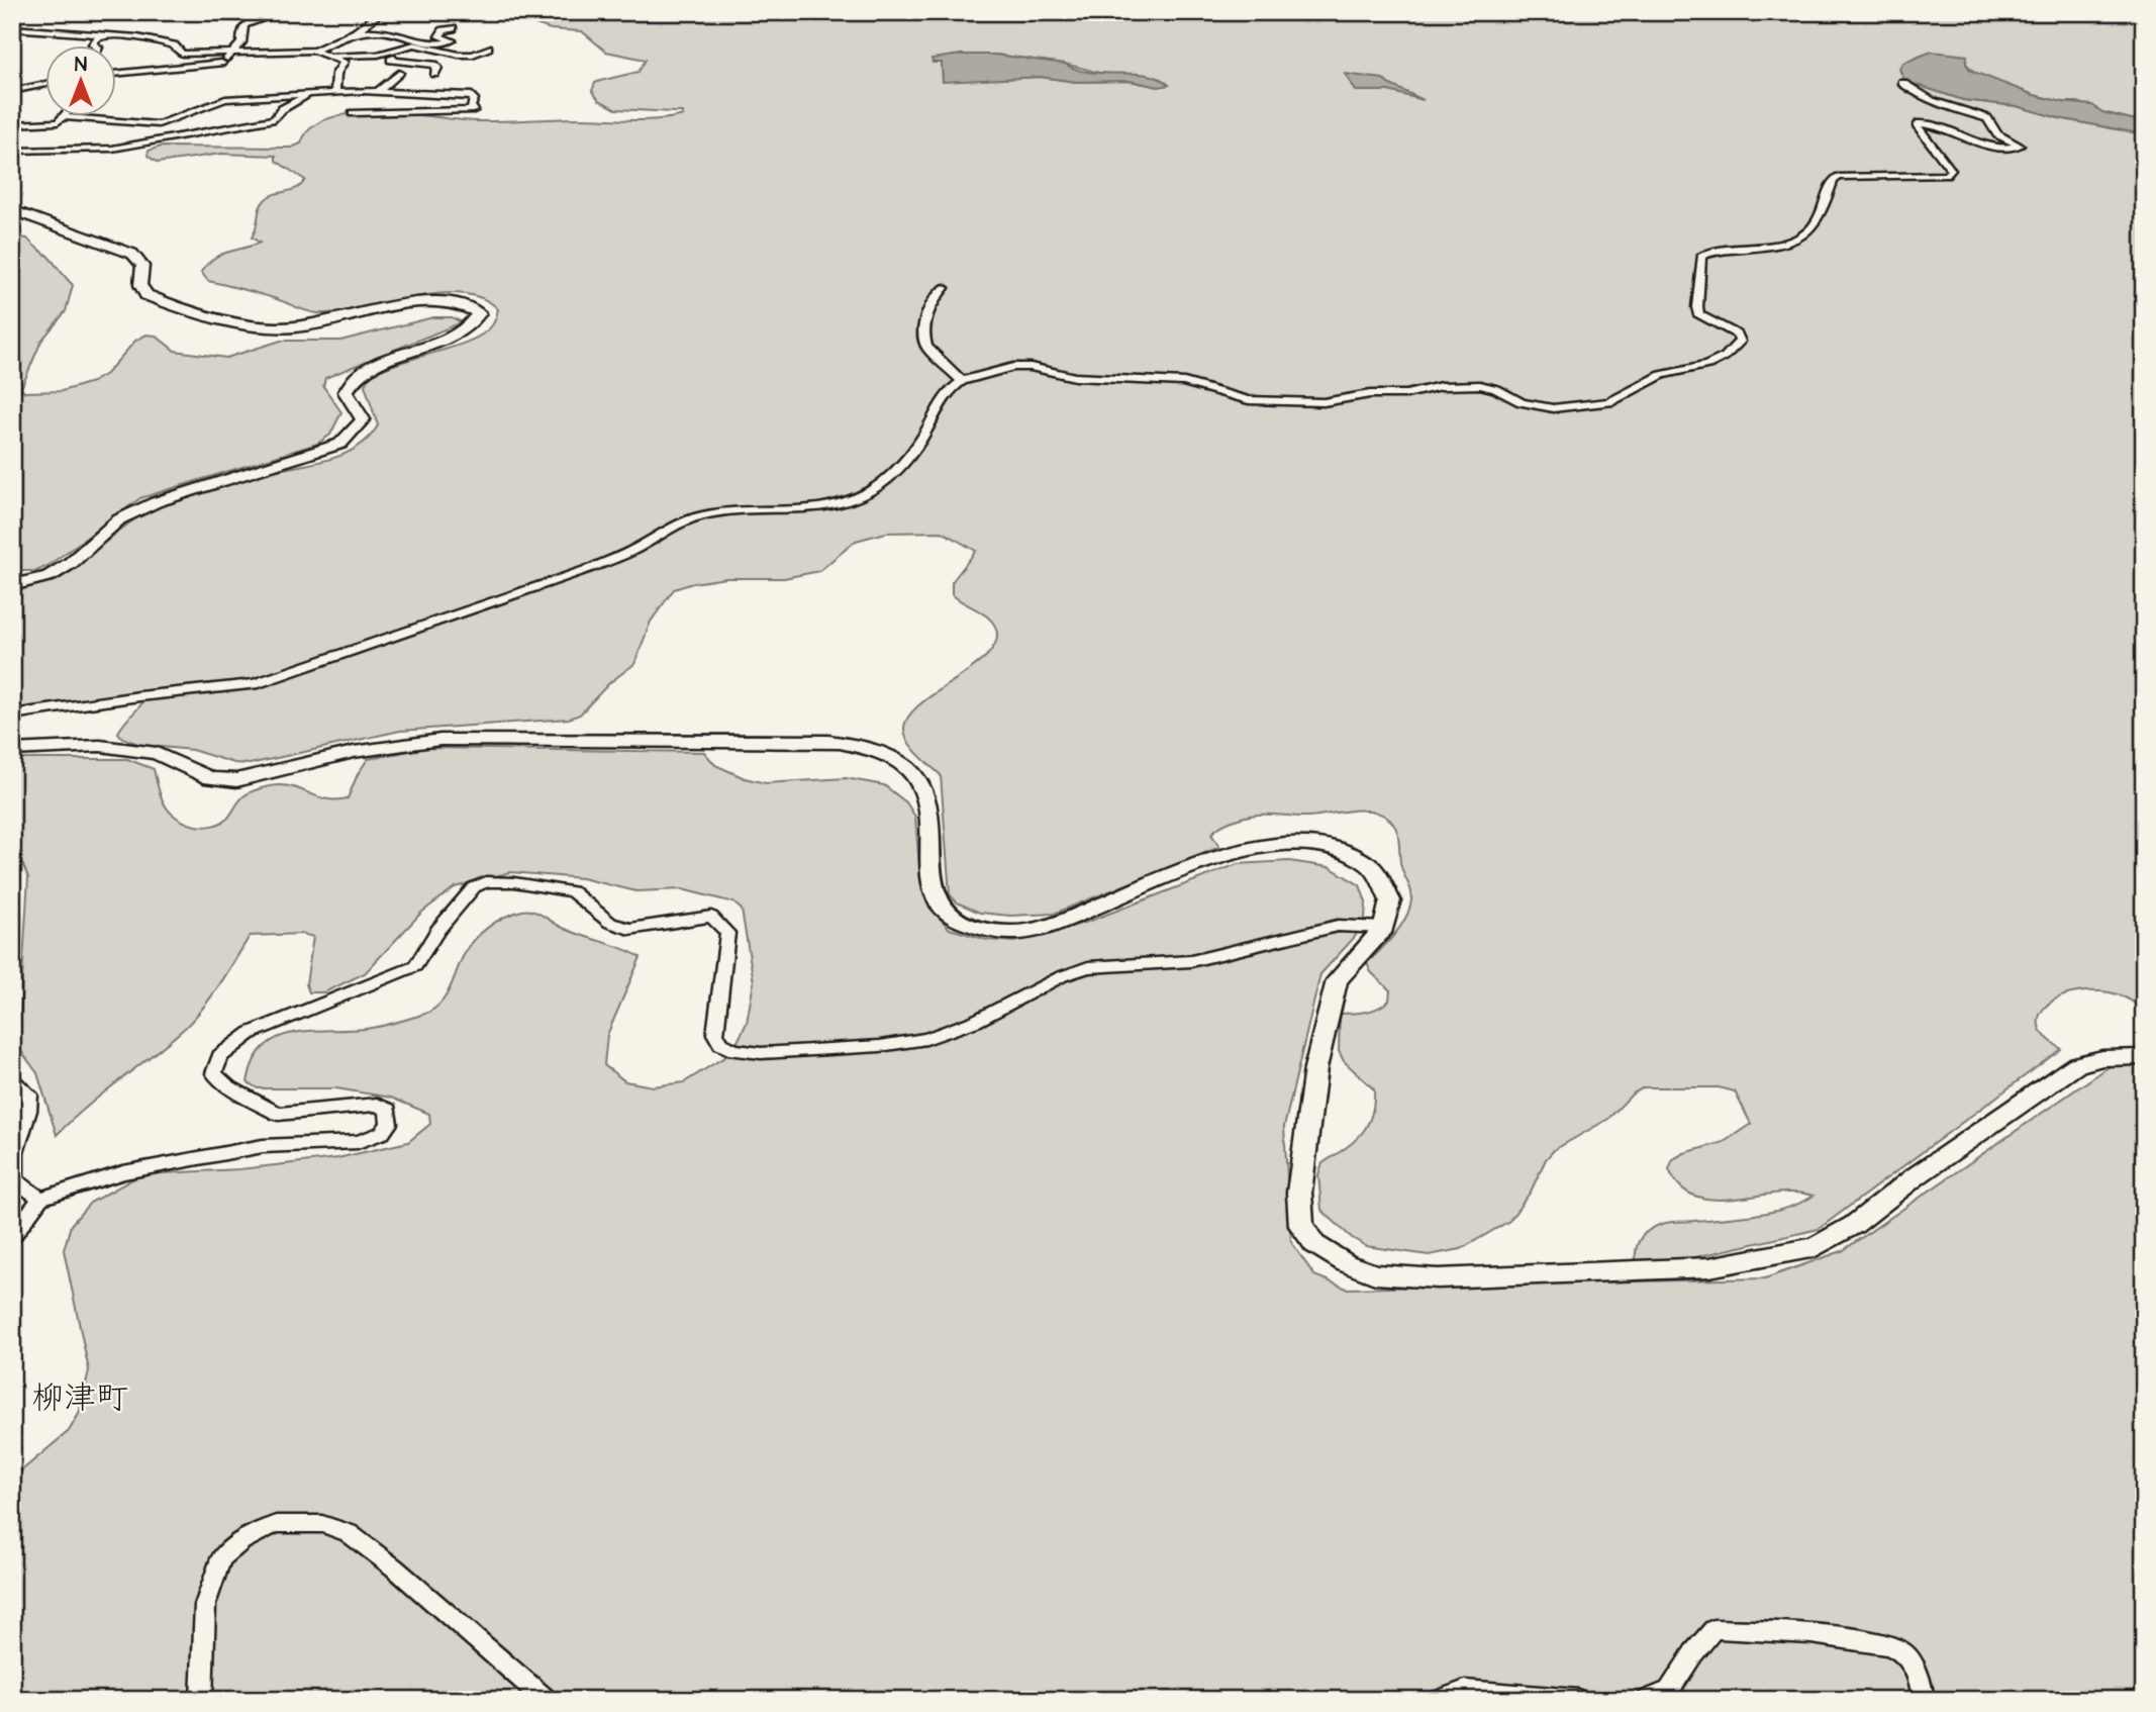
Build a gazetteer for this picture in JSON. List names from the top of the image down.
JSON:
{
  "districts": ["柳津町"],
  "north": "top"
}
